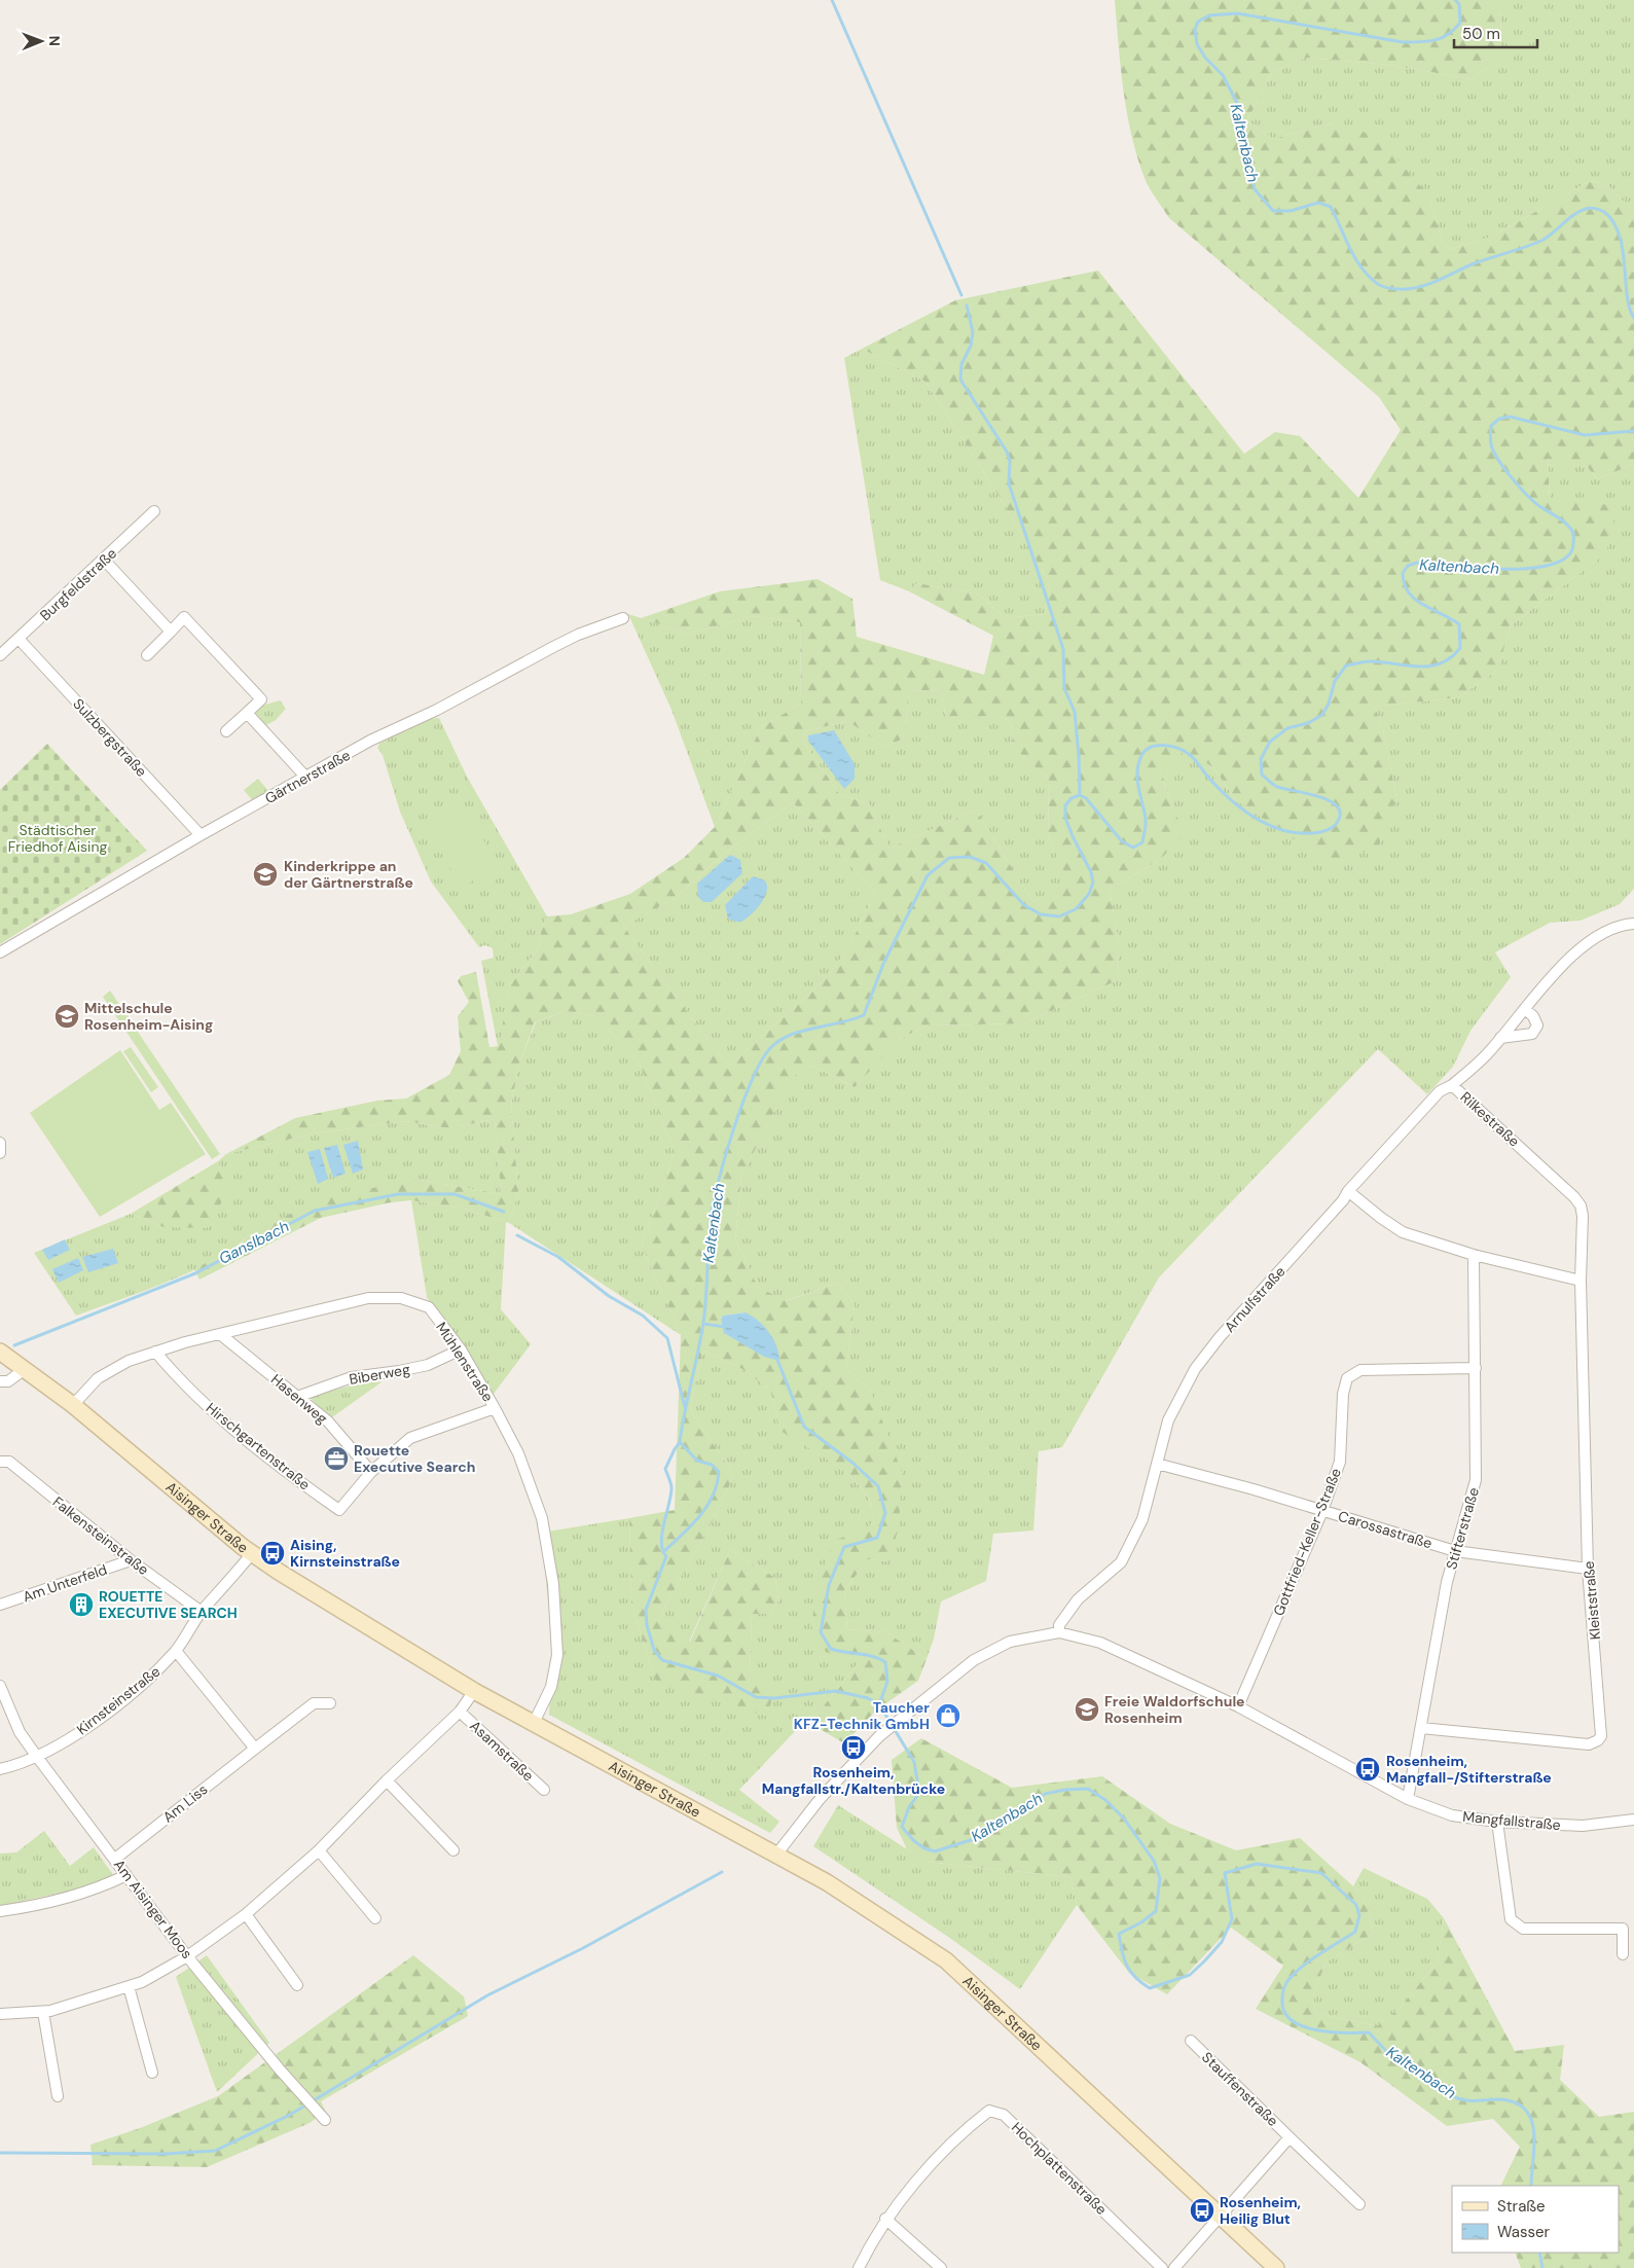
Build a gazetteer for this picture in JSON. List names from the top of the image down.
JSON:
{
  "streets": {
    "main road": ["Aisinger Straße"],
    "street": [
      "Burgfeldstraße",
      "Sulzbergstraße",
      "Gärtnerstraße",
      "Rilkestraße",
      "Arnulfstraße",
      "Mühlenstraße",
      "Biberweg",
      "Hasenweg",
      "Hirschgartenstraße",
      "Stifterstraße",
      "Carossastraße",
      "Falkensteinstraße",
      "Gottfried-Keller-Straße",
      "Am Unterfeld",
      "Kleiststraße",
      "Kirnsteinstraße",
      "Asamstraße",
      "Am Liss",
      "Mangfallstraße",
      "Am Aisinger Moos",
      "Stauffenstraße",
      "Hochplattenstraße"
    ]
  },
  "crossings": [
    ["Burgfeldstraße", "Sulzbergstraße"],
    ["Sulzbergstraße", "Gärtnerstraße"],
    ["Rilkestraße", "Arnulfstraße"],
    ["Rilkestraße", "Kleiststraße"],
    ["Arnulfstraße", "Carossastraße"],
    ["Arnulfstraße", "Mangfallstraße"],
    ["Mühlenstraße", "Biberweg"],
    ["Mühlenstraße", "Hasenweg"],
    ["Mühlenstraße", "Hirschgartenstraße"],
    ["Mühlenstraße", "Aisinger Straße"],
    ["Biberweg", "Hasenweg"],
    ["Hasenweg", "Hirschgartenstraße"],
    ["Aisinger Straße", "Kirnsteinstraße"],
    ["Aisinger Straße", "Asamstraße"],
    ["Aisinger Straße", "Mangfallstraße"],
    ["Aisinger Straße", "Stauffenstraße"],
    ["Stifterstraße", "Carossastraße"],
    ["Stifterstraße", "Gottfried-Keller-Straße"],
    ["Stifterstraße", "Kleiststraße"],
    ["Stifterstraße", "Mangfallstraße"],
    ["Carossastraße", "Gottfried-Keller-Straße"],
    ["Carossastraße", "Kleiststraße"],
    ["Falkensteinstraße", "Am Unterfeld"],
    ["Falkensteinstraße", "Kirnsteinstraße"],
    ["Gottfried-Keller-Straße", "Mangfallstraße"],
    ["Kirnsteinstraße", "Am Aisinger Moos"],
    ["Asamstraße", "Am Aisinger Moos"],
    ["Am Liss", "Am Aisinger Moos"]
  ],
  "water": ["Kaltenbach", "Ganslbach"],
  "parks": ["Städtischer Friedhof Aising"],
  "places": {
    "school or university": ["Kinderkrippe an der Gärtnerstraße", "Mittelschule Rosenheim-Aising", "Freie Waldorfschule Rosenheim"],
    "office": ["Rouette Executive Search"],
    "bus stop": [
      "Aising, Kirnsteinstraße",
      "Rosenheim, Mangfallstr./Kaltenbrücke",
      "Rosenheim, Mangfall-/Stifterstraße",
      "Rosenheim, Heilig Blut"
    ],
    "building": ["ROUETTE EXECUTIVE SEARCH"],
    "shop": ["Taucher KFZ-Technik GmbH"]
  },
  "legend": ["Straße", "Wasser"],
  "scale_bar": "50 m",
  "north": "right"
}
